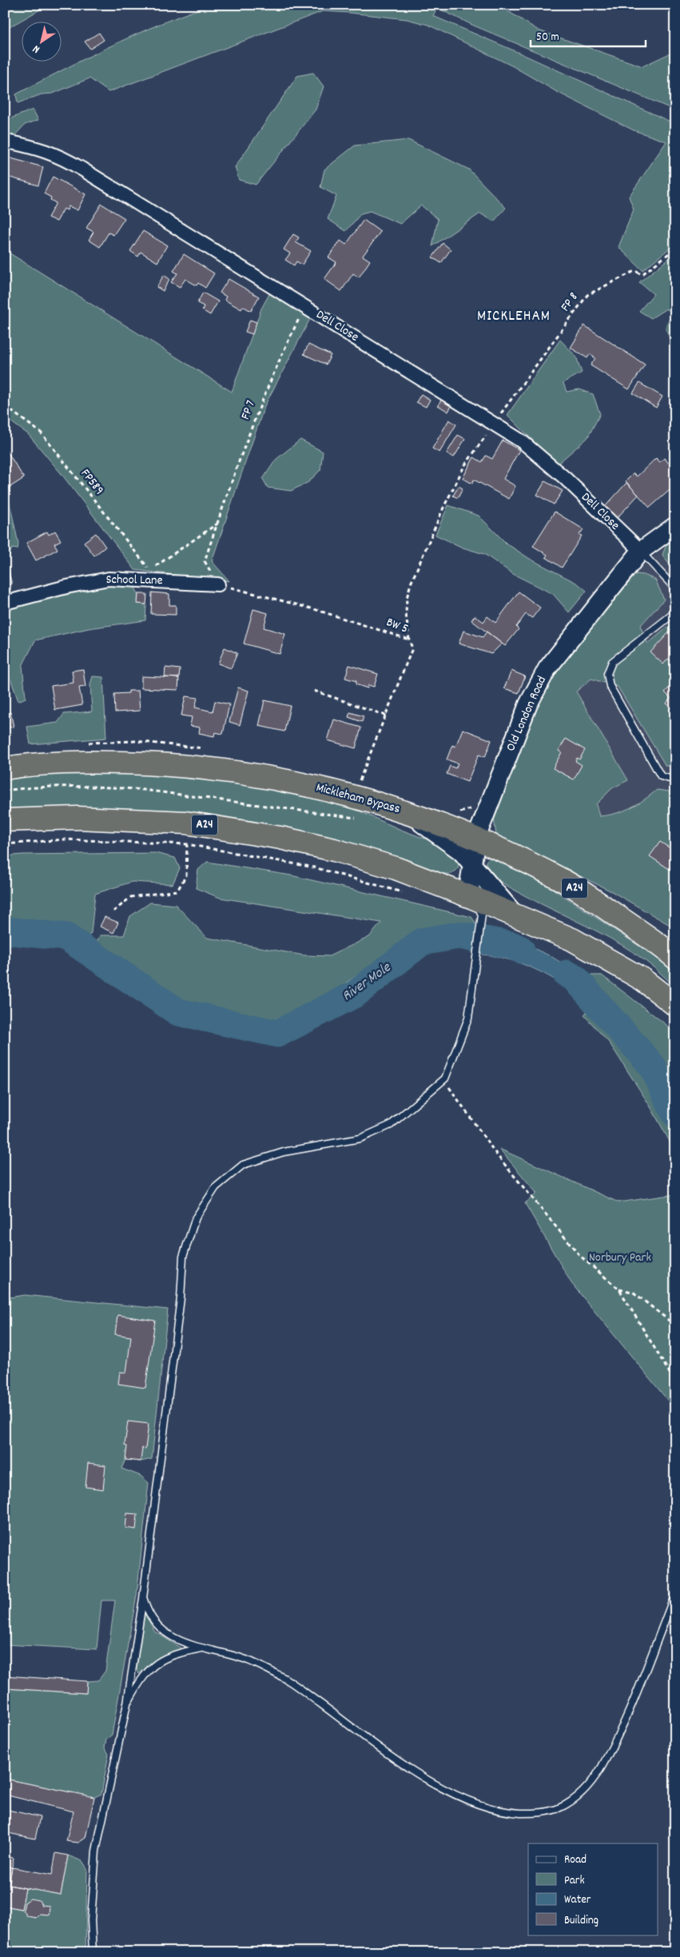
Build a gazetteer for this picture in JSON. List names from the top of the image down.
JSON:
{
  "streets": {
    "highway": ["Mickleham Bypass", "A24"],
    "main road": ["Old London Road"],
    "street": ["Dell Close", "School Lane"],
    "path": [
      "FP 8",
      "FP 7",
      "FP589",
      "BW 5"
    ]
  },
  "crossings": [
    ["FP 8", "Dell Close"],
    ["Dell Close", "FP 7"],
    ["Dell Close", "Old London Road"],
    ["FP 7", "School Lane"],
    ["FP 7", "BW 5"],
    ["FP589", "School Lane"],
    ["School Lane", "BW 5"],
    ["BW 5", "Mickleham Bypass"],
    ["Old London Road", "Mickleham Bypass"],
    ["Old London Road", "A24"]
  ],
  "districts": ["MICKLEHAM"],
  "water": ["River Mole"],
  "parks": ["Norbury Park"],
  "legend": [
    "Road",
    "Park",
    "Water",
    "Building"
  ],
  "scale_bar": "50 m",
  "north": "bottom left"
}
